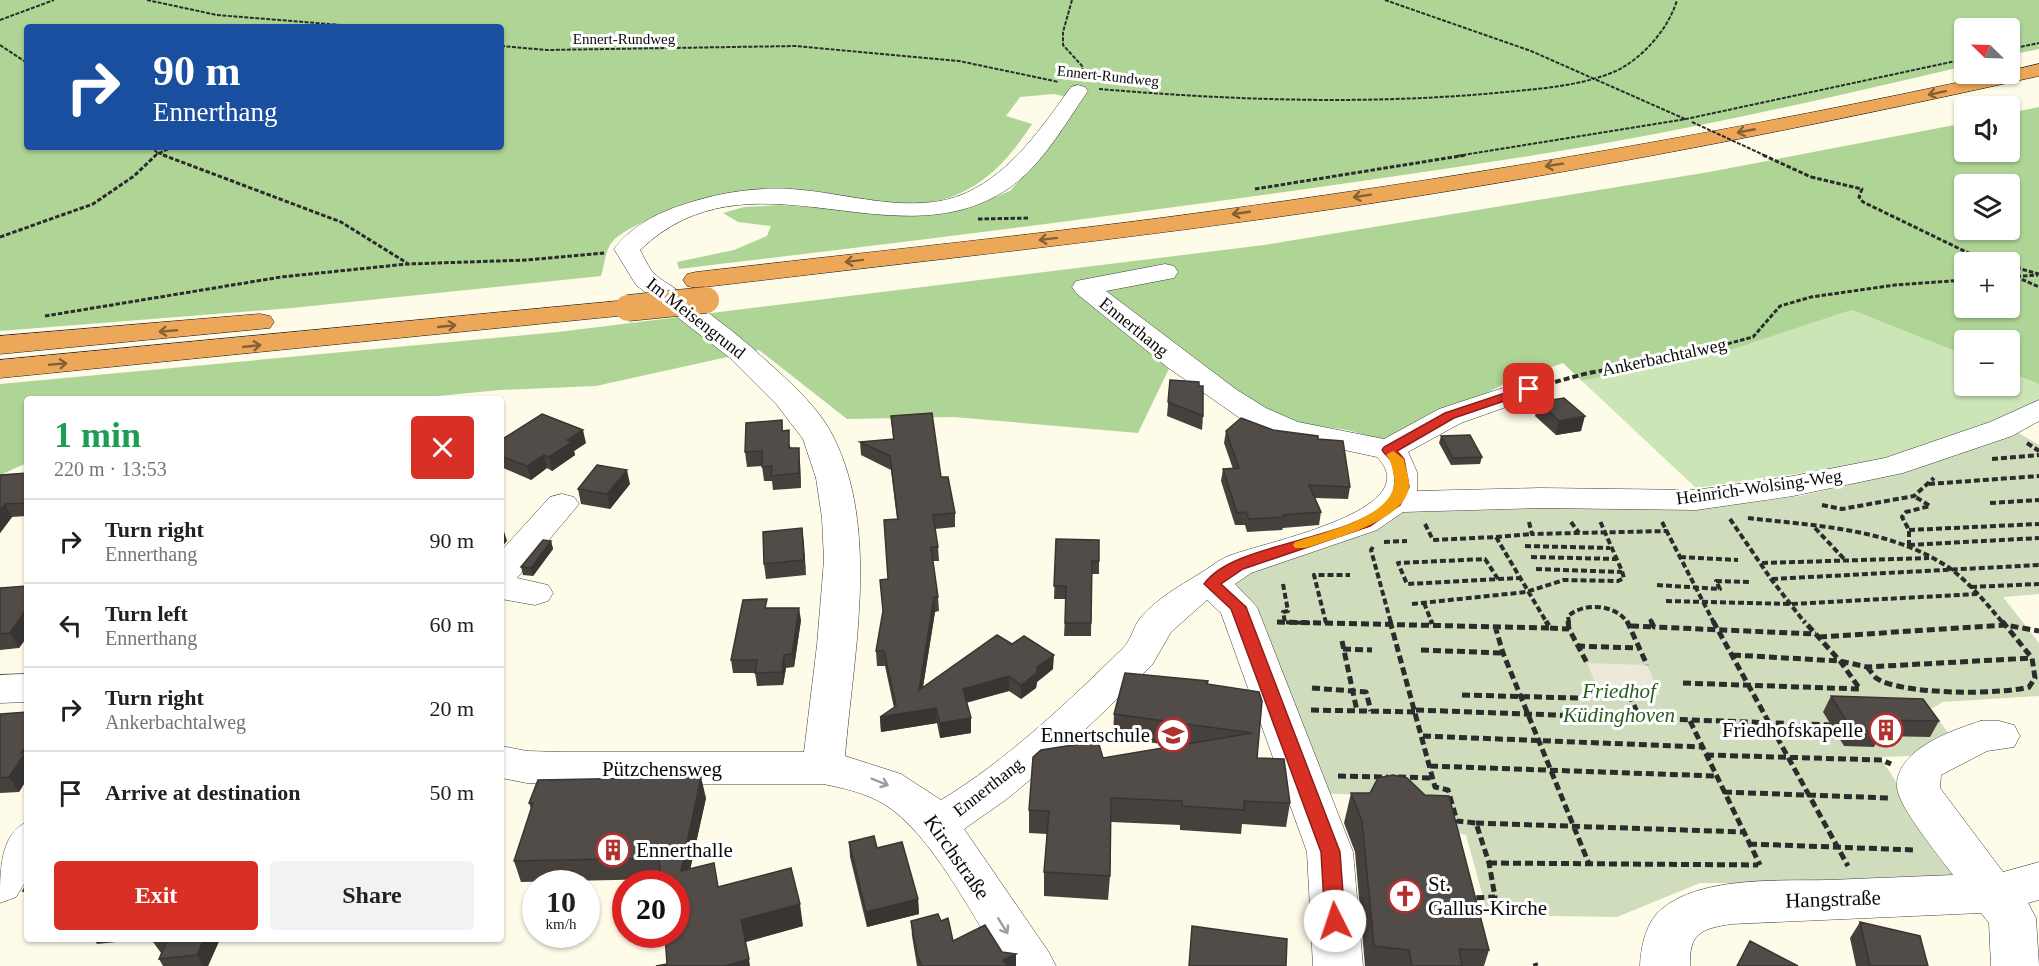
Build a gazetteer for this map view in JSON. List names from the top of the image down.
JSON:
{
  "streets": {
    "street": [
      "Im Meisengrund",
      "Ennerthang",
      "Heinrich-Wolsing-Weg",
      "Pützchensweg",
      "Kirchstraße",
      "Hangstraße"
    ],
    "path": ["Ennert-Rundweg", "Ankerbachtalweg"]
  },
  "crossings": [
    ["Im Meisengrund", "Pützchensweg"],
    ["Im Meisengrund", "Kirchstraße"],
    ["Ennerthang", "Heinrich-Wolsing-Weg"],
    ["Ennerthang", "Kirchstraße"],
    ["Pützchensweg", "Kirchstraße"]
  ],
  "one_way": ["Kirchstraße"],
  "parks": ["Friedhof Küdinghoven"],
  "places": {
    "building": ["Friedhofskapelle", "Ennerthalle"],
    "school or university": ["Ennertschule"],
    "church": ["St. Gallus-Kirche"]
  },
  "north": "top left",
  "page": {
    "map_buttons": ["+", "−"],
    "turn": ["90 m", "Ennerthang"],
    "heading": ["1 min", "220 m · 13:53"],
    "list": [
      {
        "name": "Turn right",
        "note": "Ennerthang",
        "value": "90 m"
      },
      {
        "name": "Turn left",
        "note": "Ennerthang",
        "value": "60 m"
      },
      {
        "name": "Turn right",
        "note": "Ankerbachtalweg",
        "value": "20 m"
      },
      {
        "name": "Arrive at destination",
        "value": "50 m"
      }
    ],
    "buttons": ["Exit", "Share"],
    "speed": "10 km/h",
    "limit": "20"
  }
}
